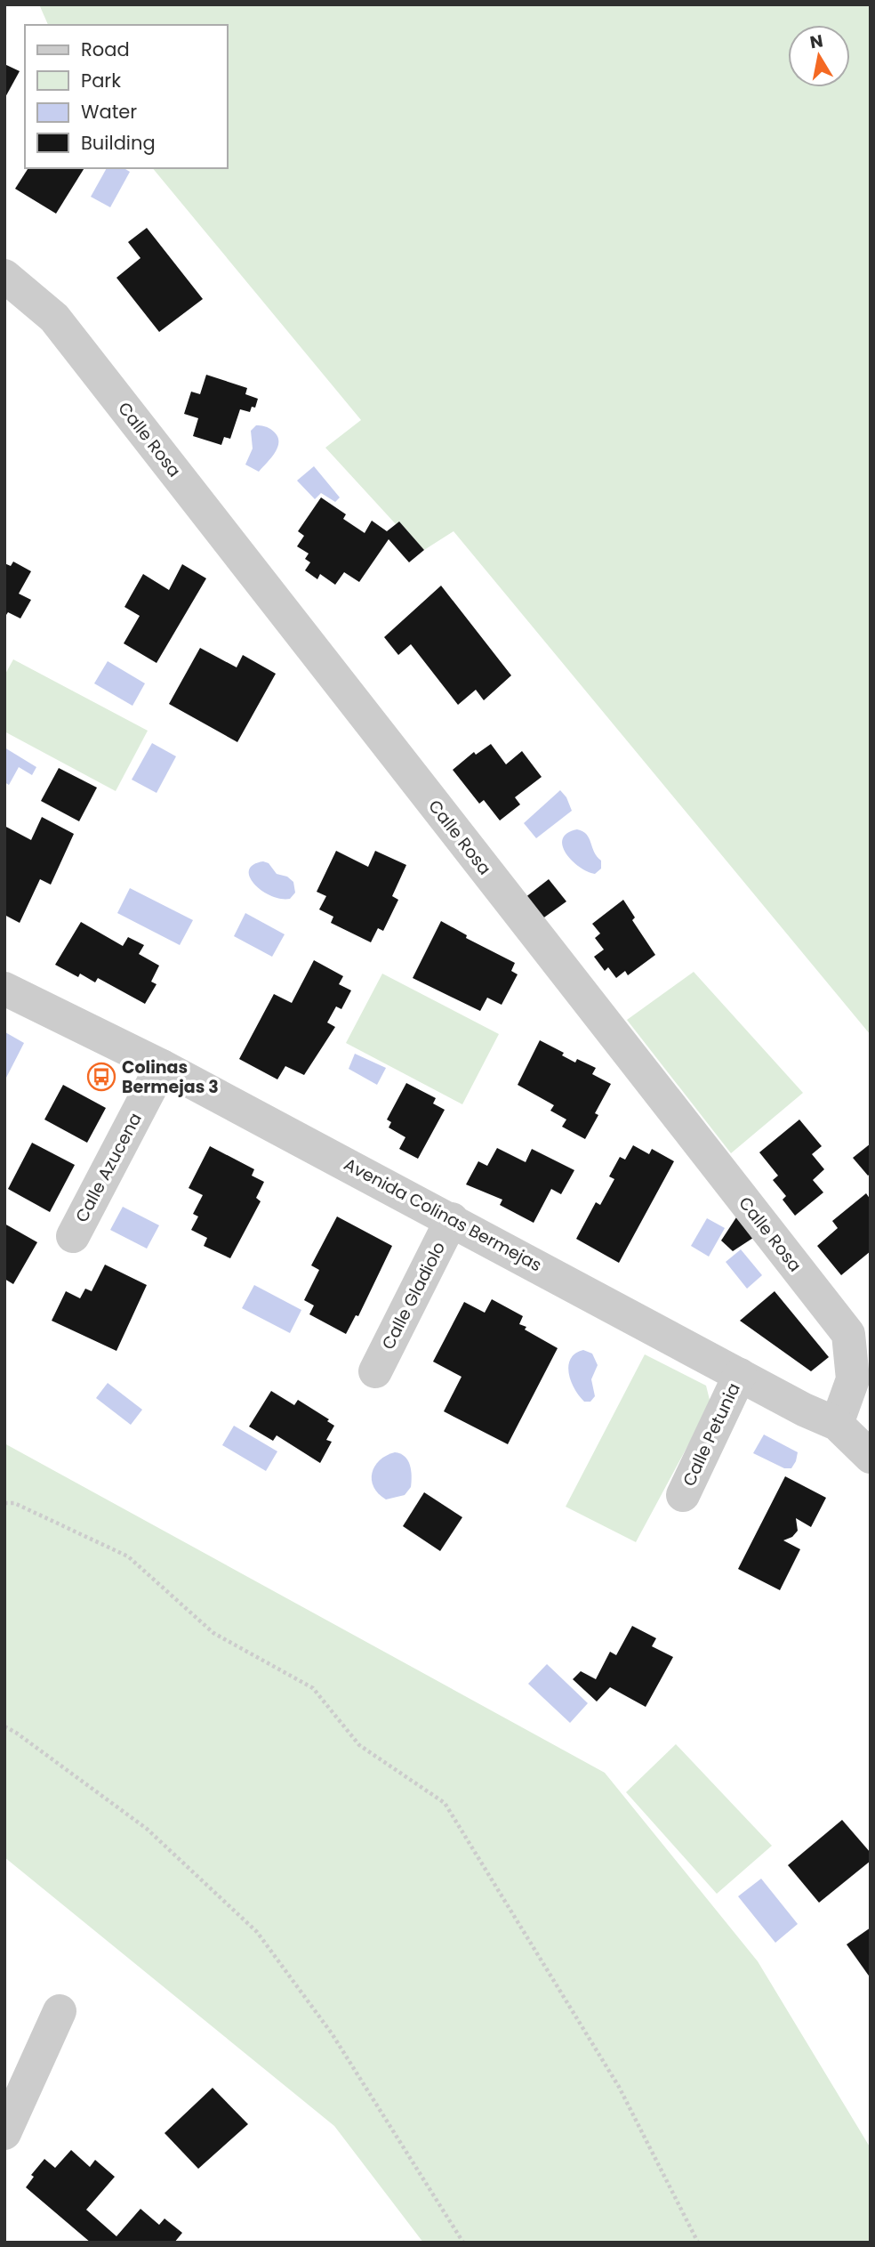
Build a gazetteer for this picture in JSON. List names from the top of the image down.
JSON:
{
  "streets": {
    "street": [
      "Calle Rosa",
      "Calle Azucena",
      "Avenida Colinas Bermejas",
      "Calle Gladiolo",
      "Calle Petunia"
    ]
  },
  "crossings": [
    ["Calle Rosa", "Avenida Colinas Bermejas"],
    ["Calle Azucena", "Avenida Colinas Bermejas"],
    ["Avenida Colinas Bermejas", "Calle Gladiolo"],
    ["Avenida Colinas Bermejas", "Calle Petunia"]
  ],
  "places": {
    "bus stop": ["Colinas Bermejas 3"]
  },
  "legend": [
    "Road",
    "Park",
    "Water",
    "Building"
  ],
  "north": "top"
}
